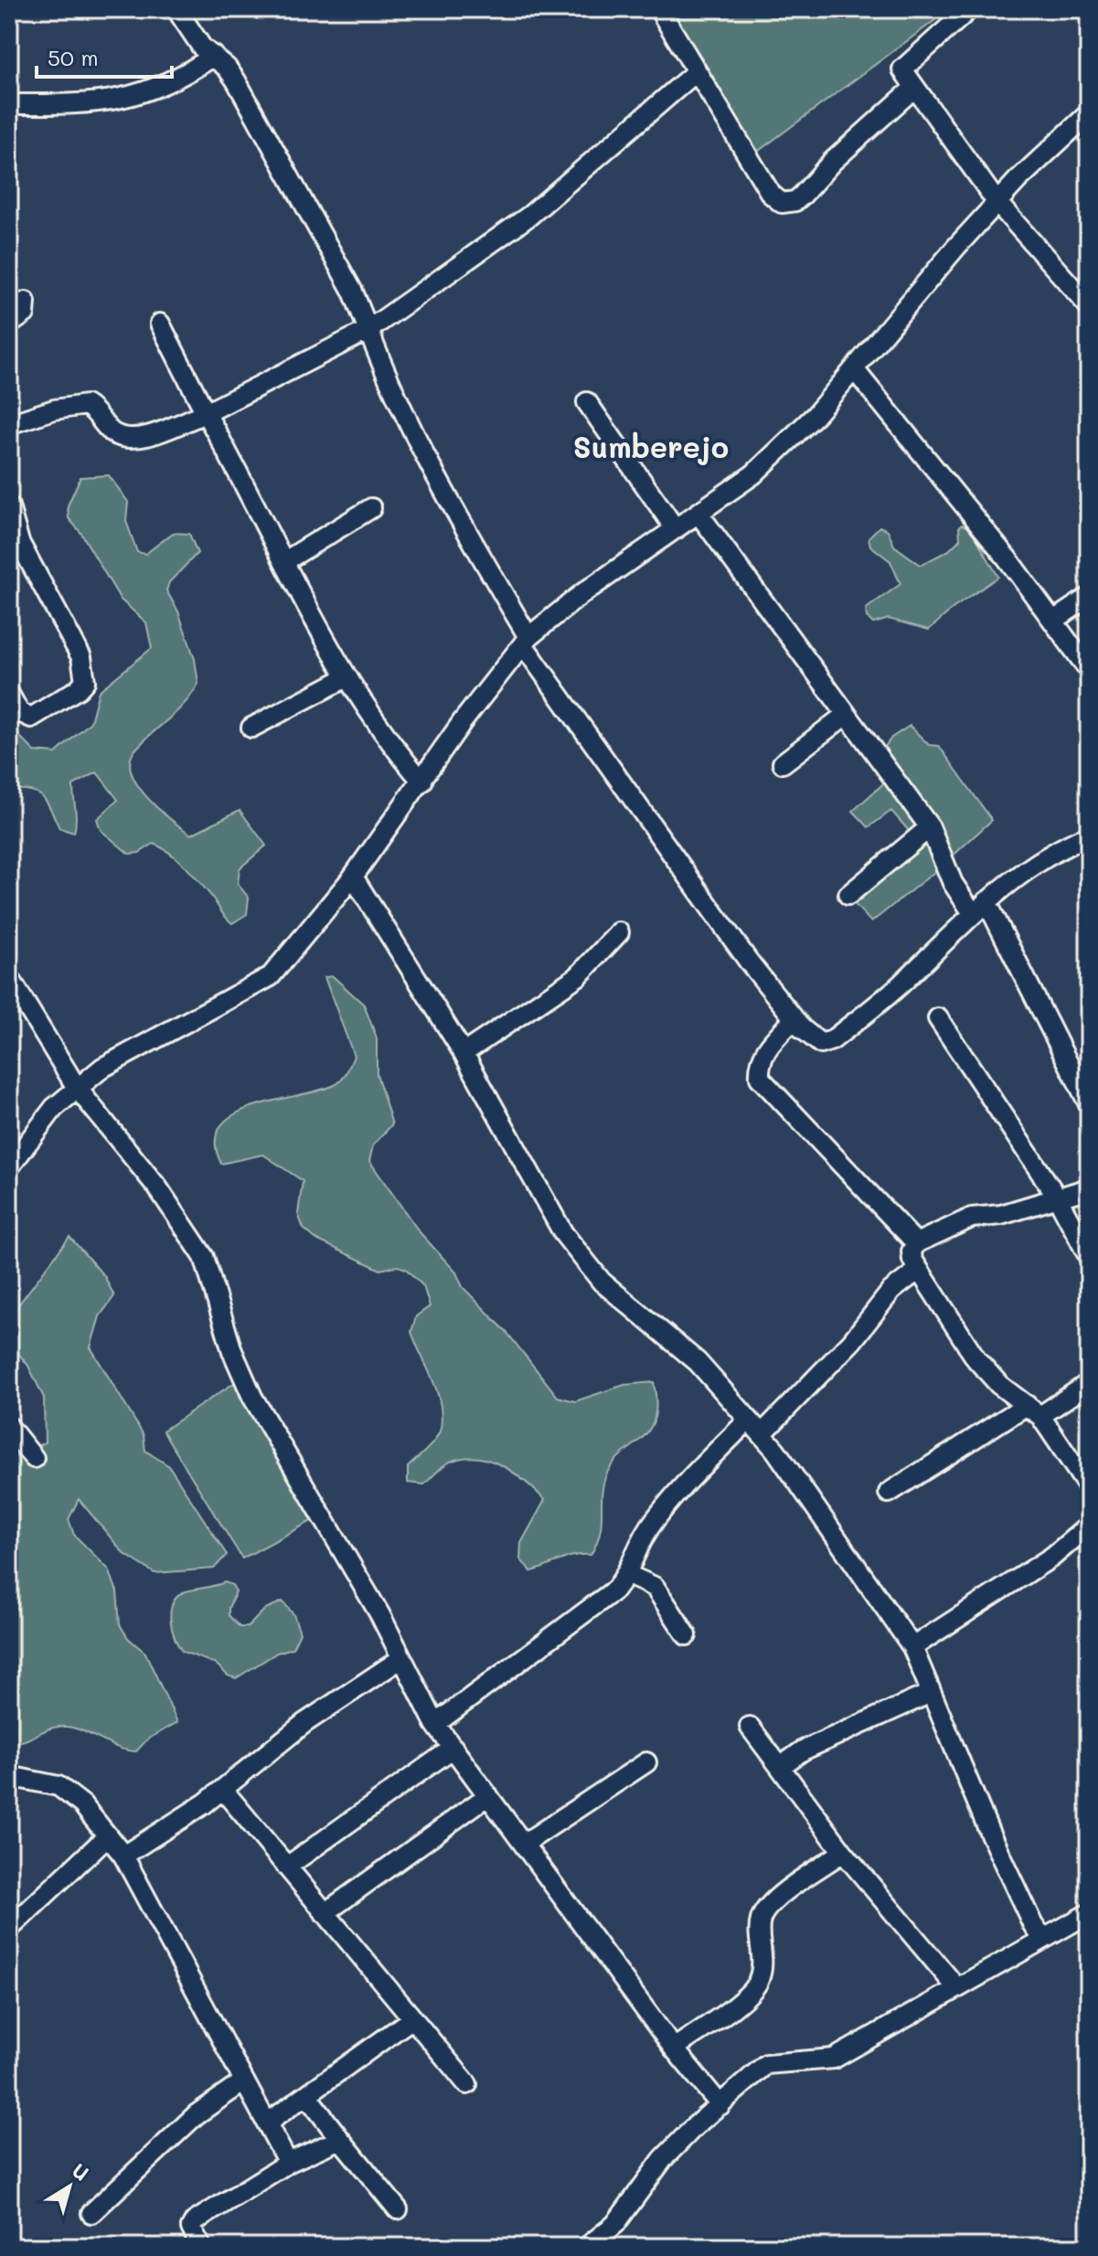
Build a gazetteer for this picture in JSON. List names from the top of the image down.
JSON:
{
  "districts": ["Sumberejo"],
  "scale_bar": "50 m",
  "north": "top right"
}
